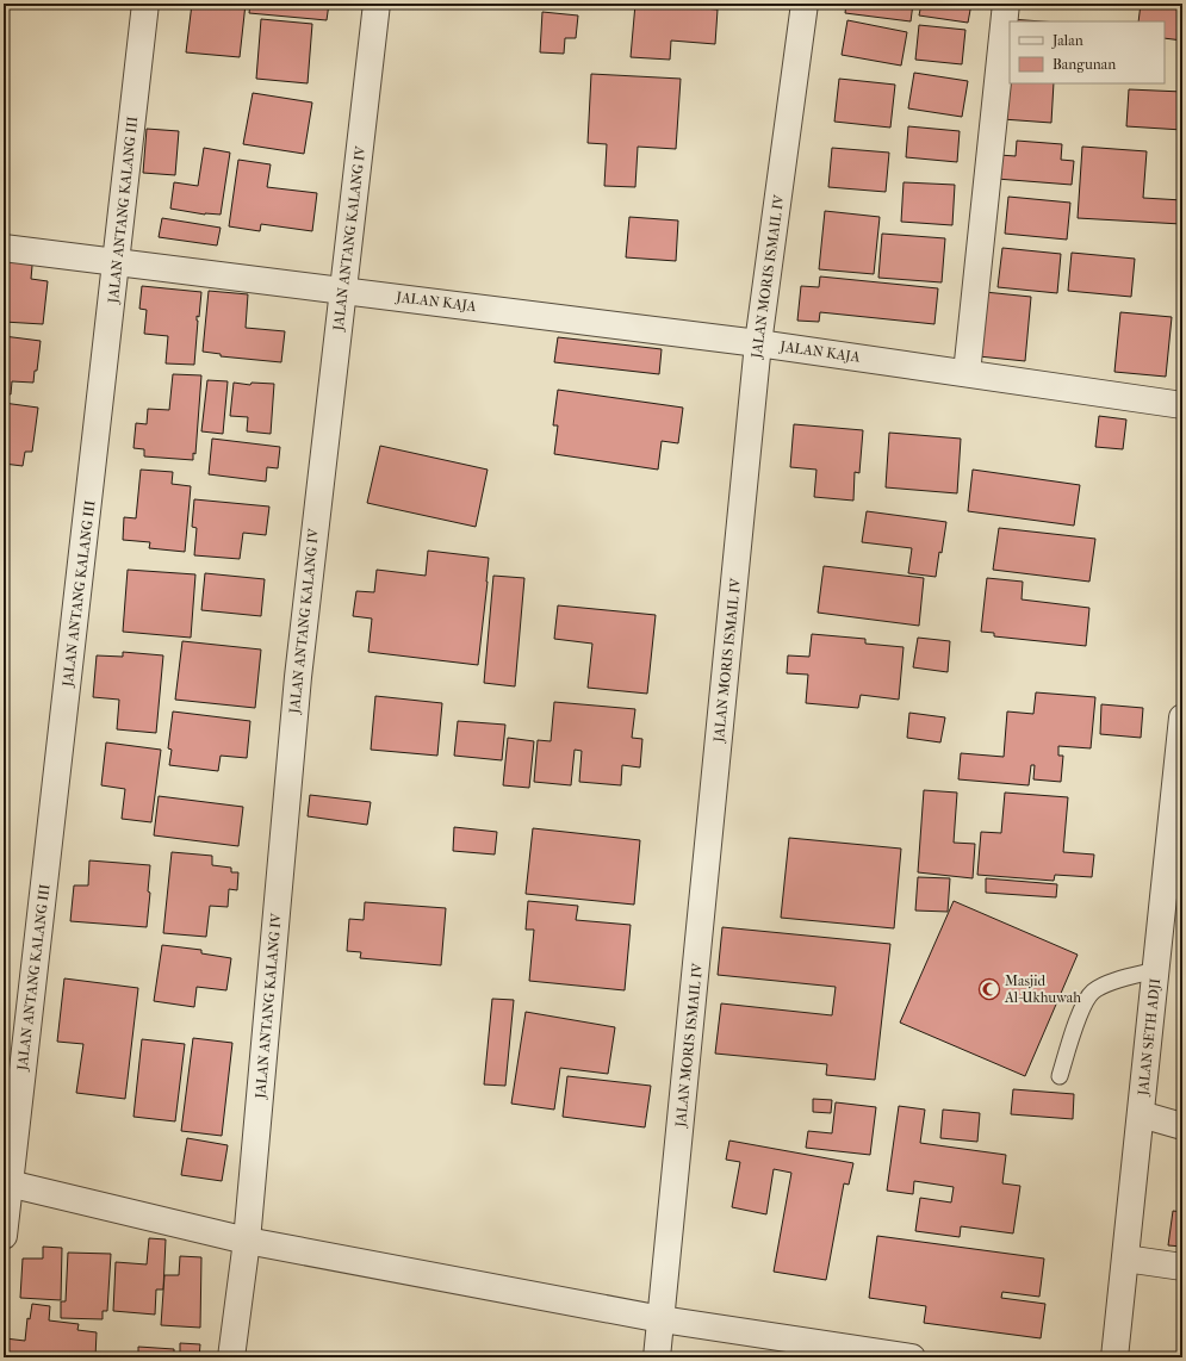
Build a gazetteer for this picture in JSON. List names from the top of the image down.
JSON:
{
  "streets": {
    "street": [
      "JALAN ANTANG KALANG III",
      "JALAN ANTANG KALANG IV",
      "JALAN MORIS ISMAIL IV",
      "JALAN KAJA",
      "JALAN SETH ADJI"
    ]
  },
  "crossings": [
    ["JALAN ANTANG KALANG III", "JALAN KAJA"],
    ["JALAN ANTANG KALANG IV", "JALAN KAJA"],
    ["JALAN MORIS ISMAIL IV", "JALAN KAJA"]
  ],
  "places": {
    "mosque": ["Masjid Al-Ukhuwah"]
  },
  "legend": ["Jalan", "Bangunan"]
}
